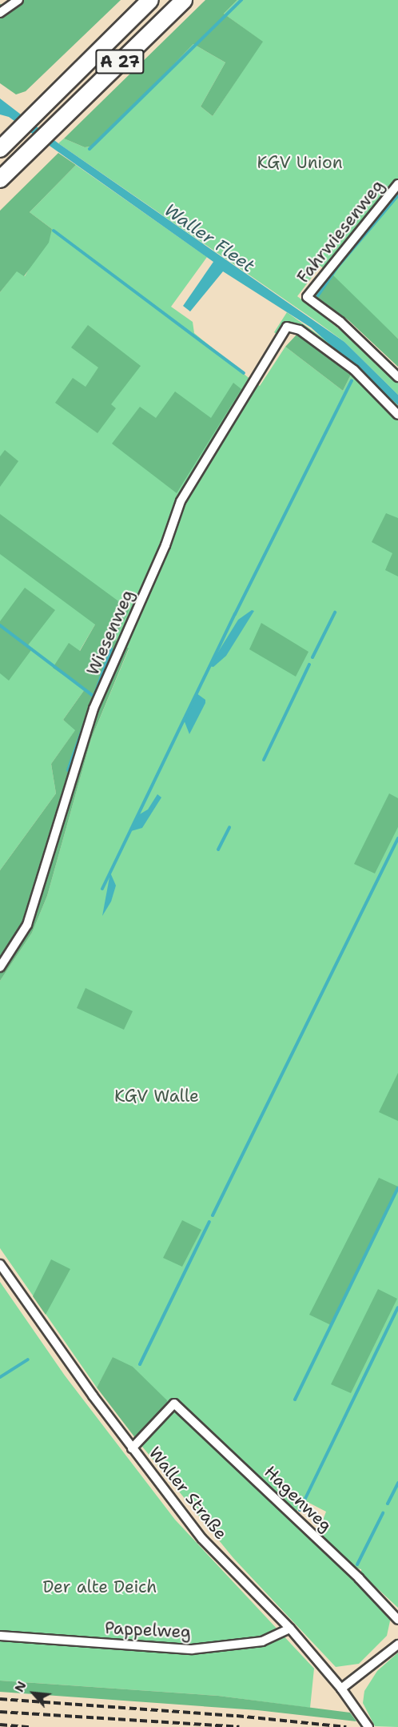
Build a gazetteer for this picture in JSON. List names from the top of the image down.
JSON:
{
  "streets": {
    "highway": ["A 27"],
    "street": [
      "Fahrwiesenweg",
      "Wiesenweg",
      "Waller Straße",
      "Hagenweg",
      "Pappelweg"
    ]
  },
  "crossings": [
    ["Waller Straße", "Hagenweg"],
    ["Waller Straße", "Pappelweg"]
  ],
  "water": ["Waller Fleet"],
  "parks": ["KGV Union", "KGV Walle", "Der alte Deich"],
  "north": "top left"
}
